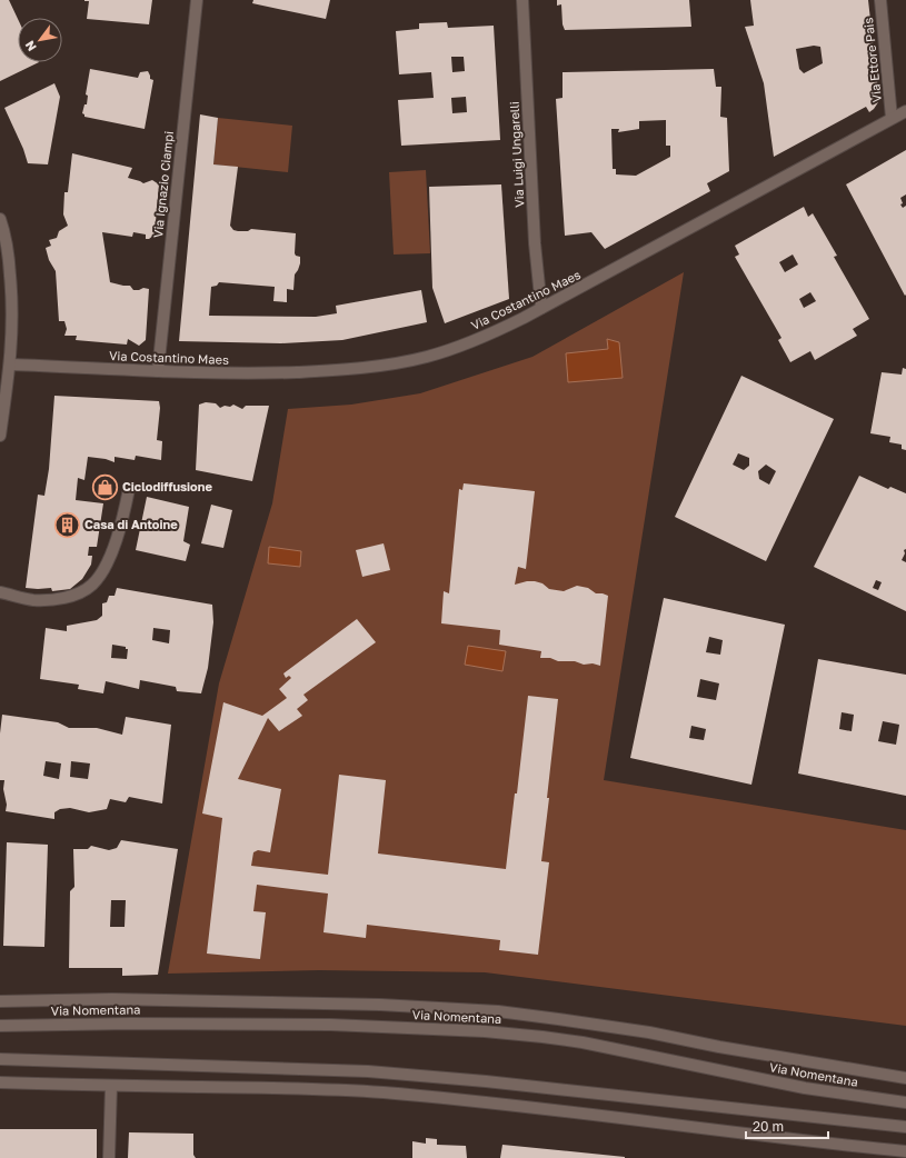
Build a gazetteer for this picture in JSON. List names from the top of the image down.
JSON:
{
  "streets": {
    "street": [
      "Via Ettore Pais",
      "Via Luigi Ungarelli",
      "Via Ignazio Ciampi",
      "Via Costantino Maes",
      "Via Nomentana"
    ]
  },
  "crossings": [
    ["Via Ettore Pais", "Via Costantino Maes"],
    ["Via Luigi Ungarelli", "Via Costantino Maes"],
    ["Via Ignazio Ciampi", "Via Costantino Maes"]
  ],
  "places": {
    "shop": ["Ciclodiffusione"],
    "building": ["Casa di Antoine"]
  },
  "scale_bar": "20 m",
  "north": "bottom left"
}
